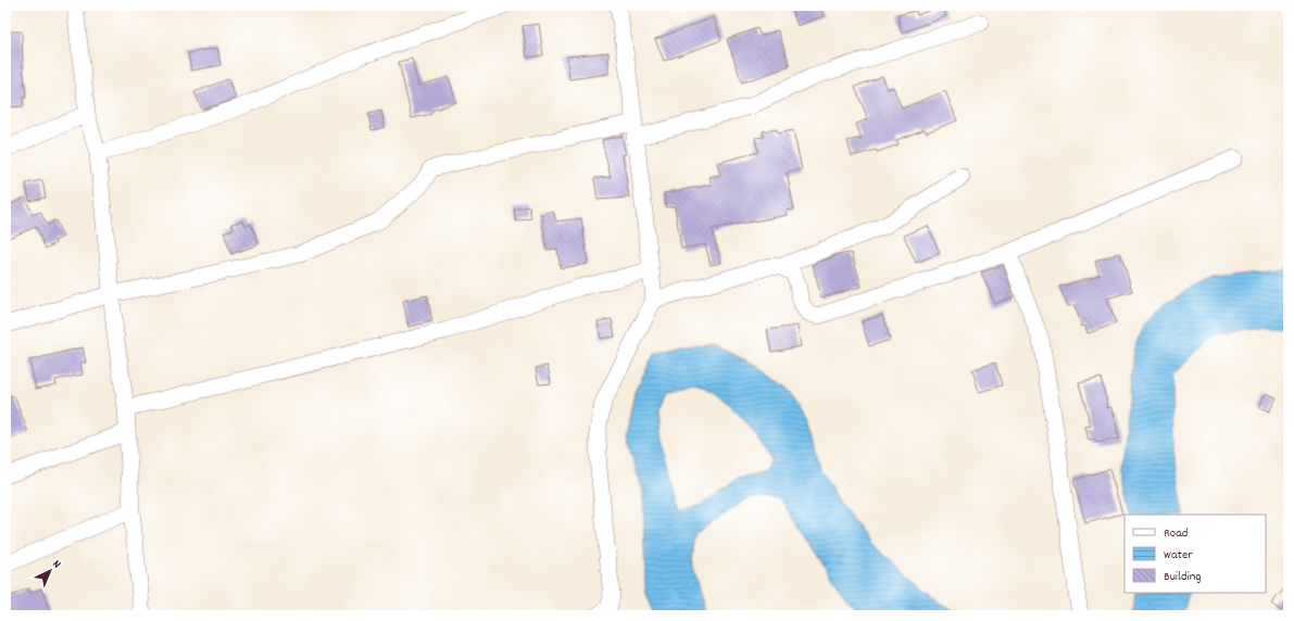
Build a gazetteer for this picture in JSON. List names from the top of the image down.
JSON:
{
  "legend": ["Road", "Water", "Building"],
  "north": "top right"
}
